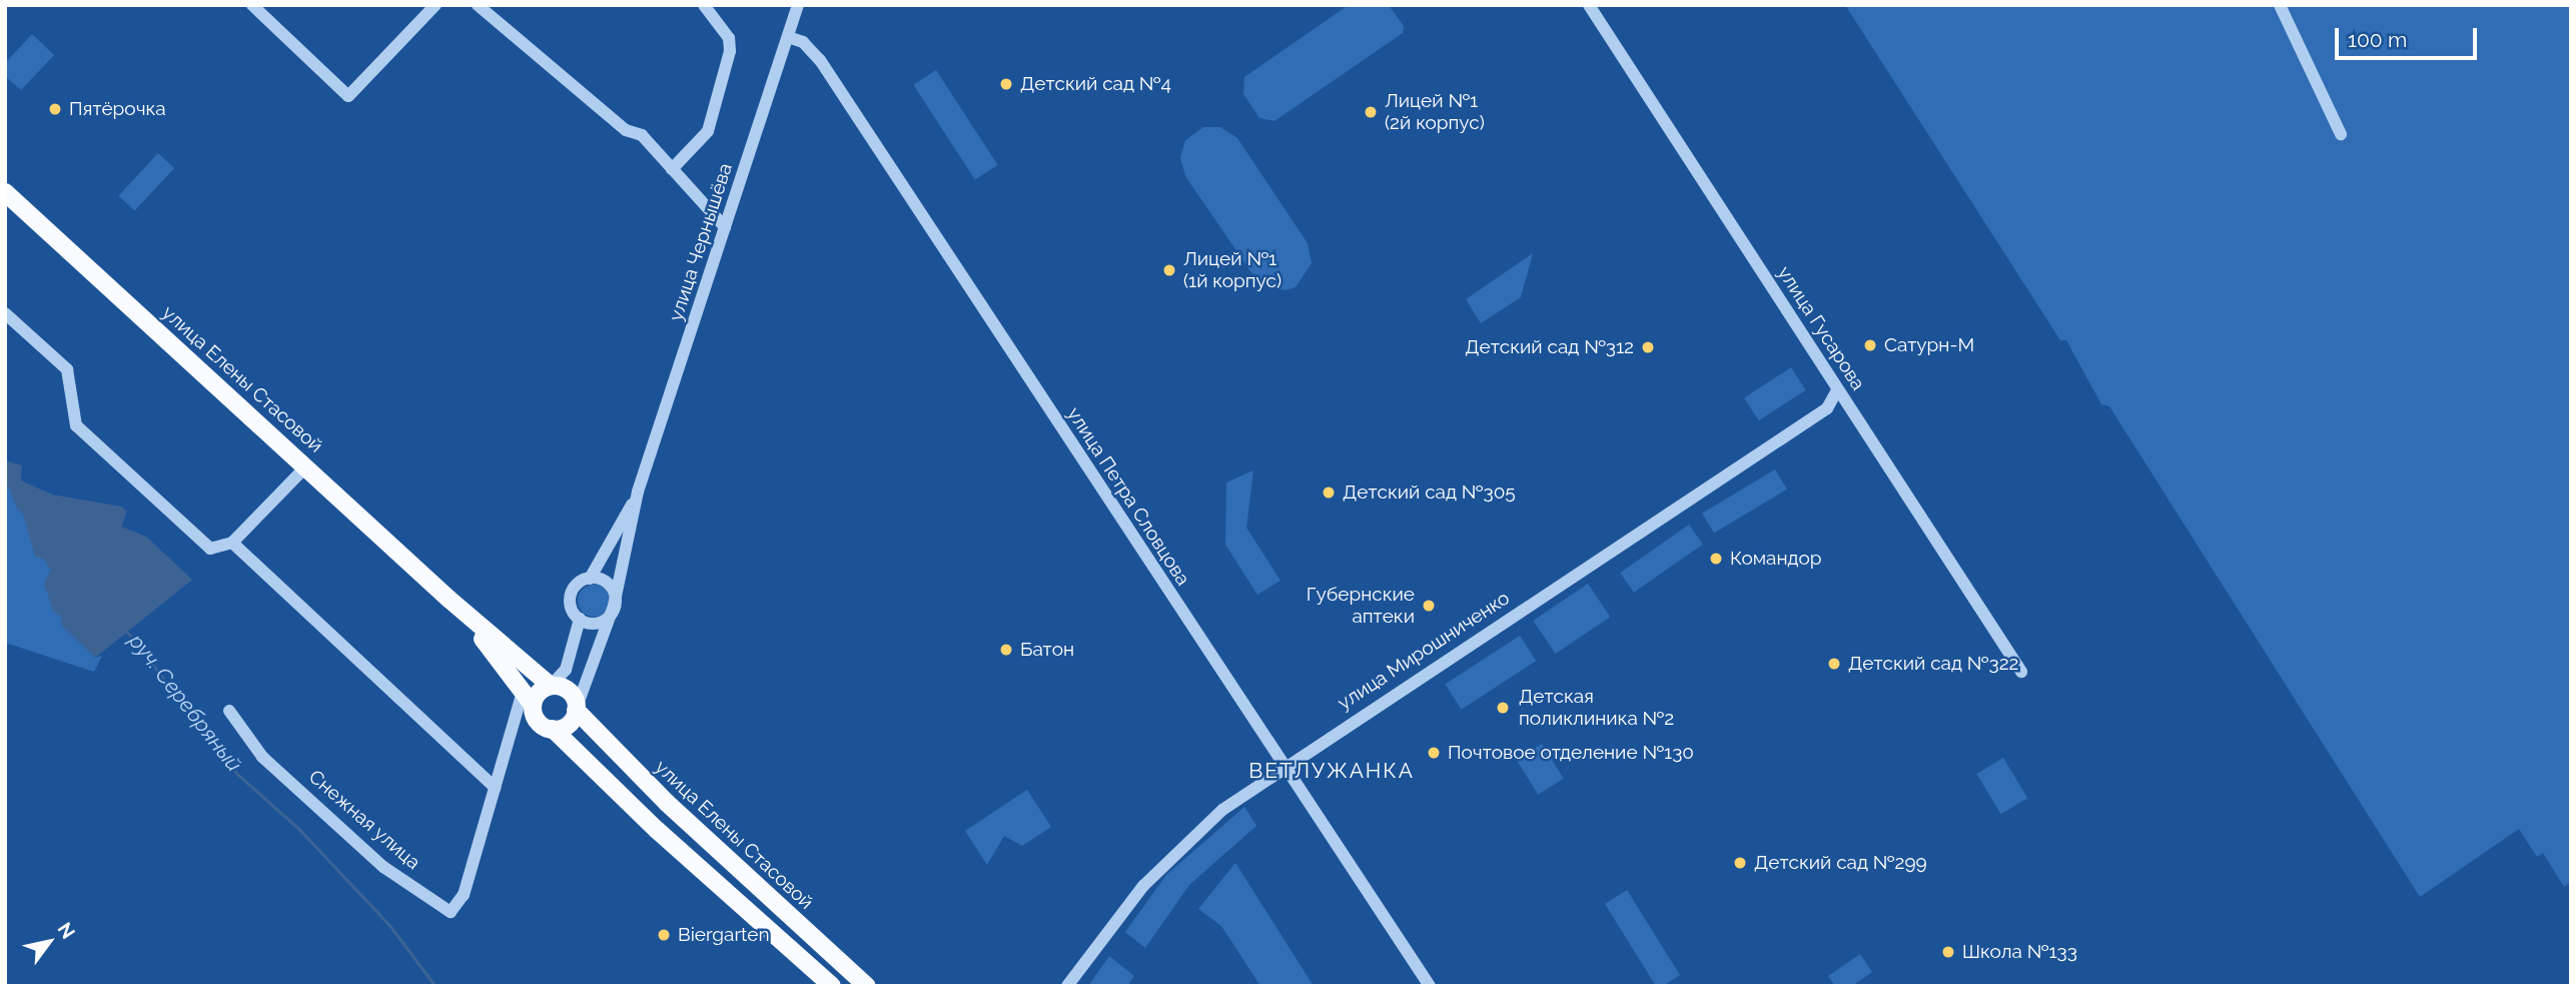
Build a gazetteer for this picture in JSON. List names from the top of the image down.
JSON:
{
  "streets": {
    "main road": ["улица Елены Стасовой"],
    "street": [
      "улица Чернышёва",
      "улица Гусарова",
      "улица Петра Словцова",
      "улица Мирошниченко",
      "Снежная улица"
    ]
  },
  "crossings": [
    ["улица Чернышёва", "улица Елены Стасовой"],
    ["улица Чернышёва", "улица Петра Словцова"],
    ["улица Чернышёва", "Снежная улица"],
    ["улица Гусарова", "улица Мирошниченко"],
    ["улица Елены Стасовой", "Снежная улица"],
    ["улица Петра Словцова", "улица Мирошниченко"]
  ],
  "districts": ["ВЕТЛУЖАНКА"],
  "water": ["руч. Серебряный"],
  "places": [
    "Детский сад №4",
    "Пятёрочка",
    "Лицей №1 (2й корпус)",
    "Лицей №1 (1й корпус)",
    "Сатурн-М",
    "Детский сад №312",
    "Детский сад №305",
    "Командор",
    "Губернские аптеки",
    "Батон",
    "Детский сад №322",
    "Детская поликлиника №2",
    "Почтовое отделение №130",
    "Детский сад №299",
    "Biergarten",
    "Школа №133"
  ],
  "scale_bar": "100 m",
  "north": "top right"
}
